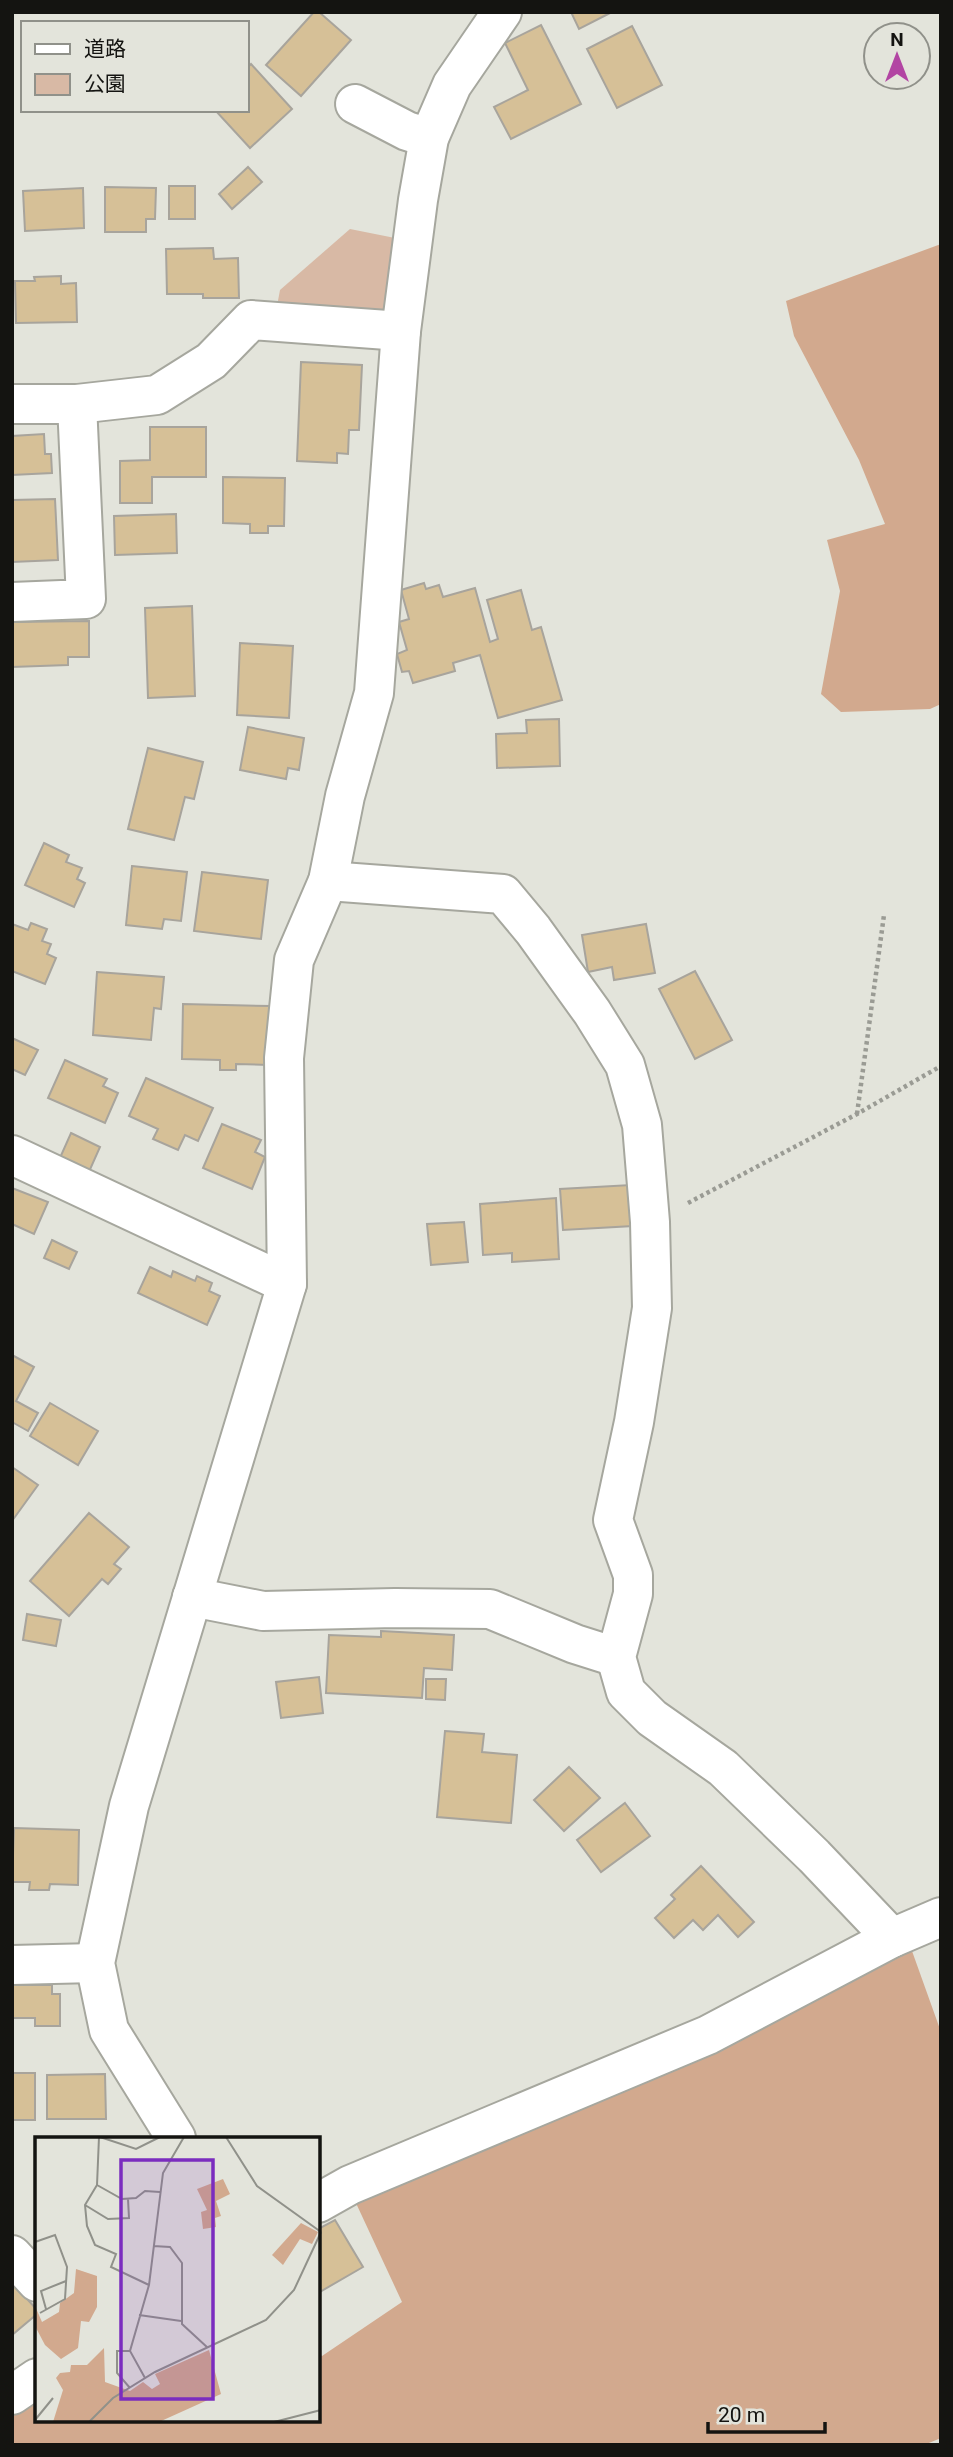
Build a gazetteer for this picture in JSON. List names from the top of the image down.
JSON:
{
  "legend": ["道路", "公園"],
  "scale_bar": "20 m",
  "north": "top"
}
